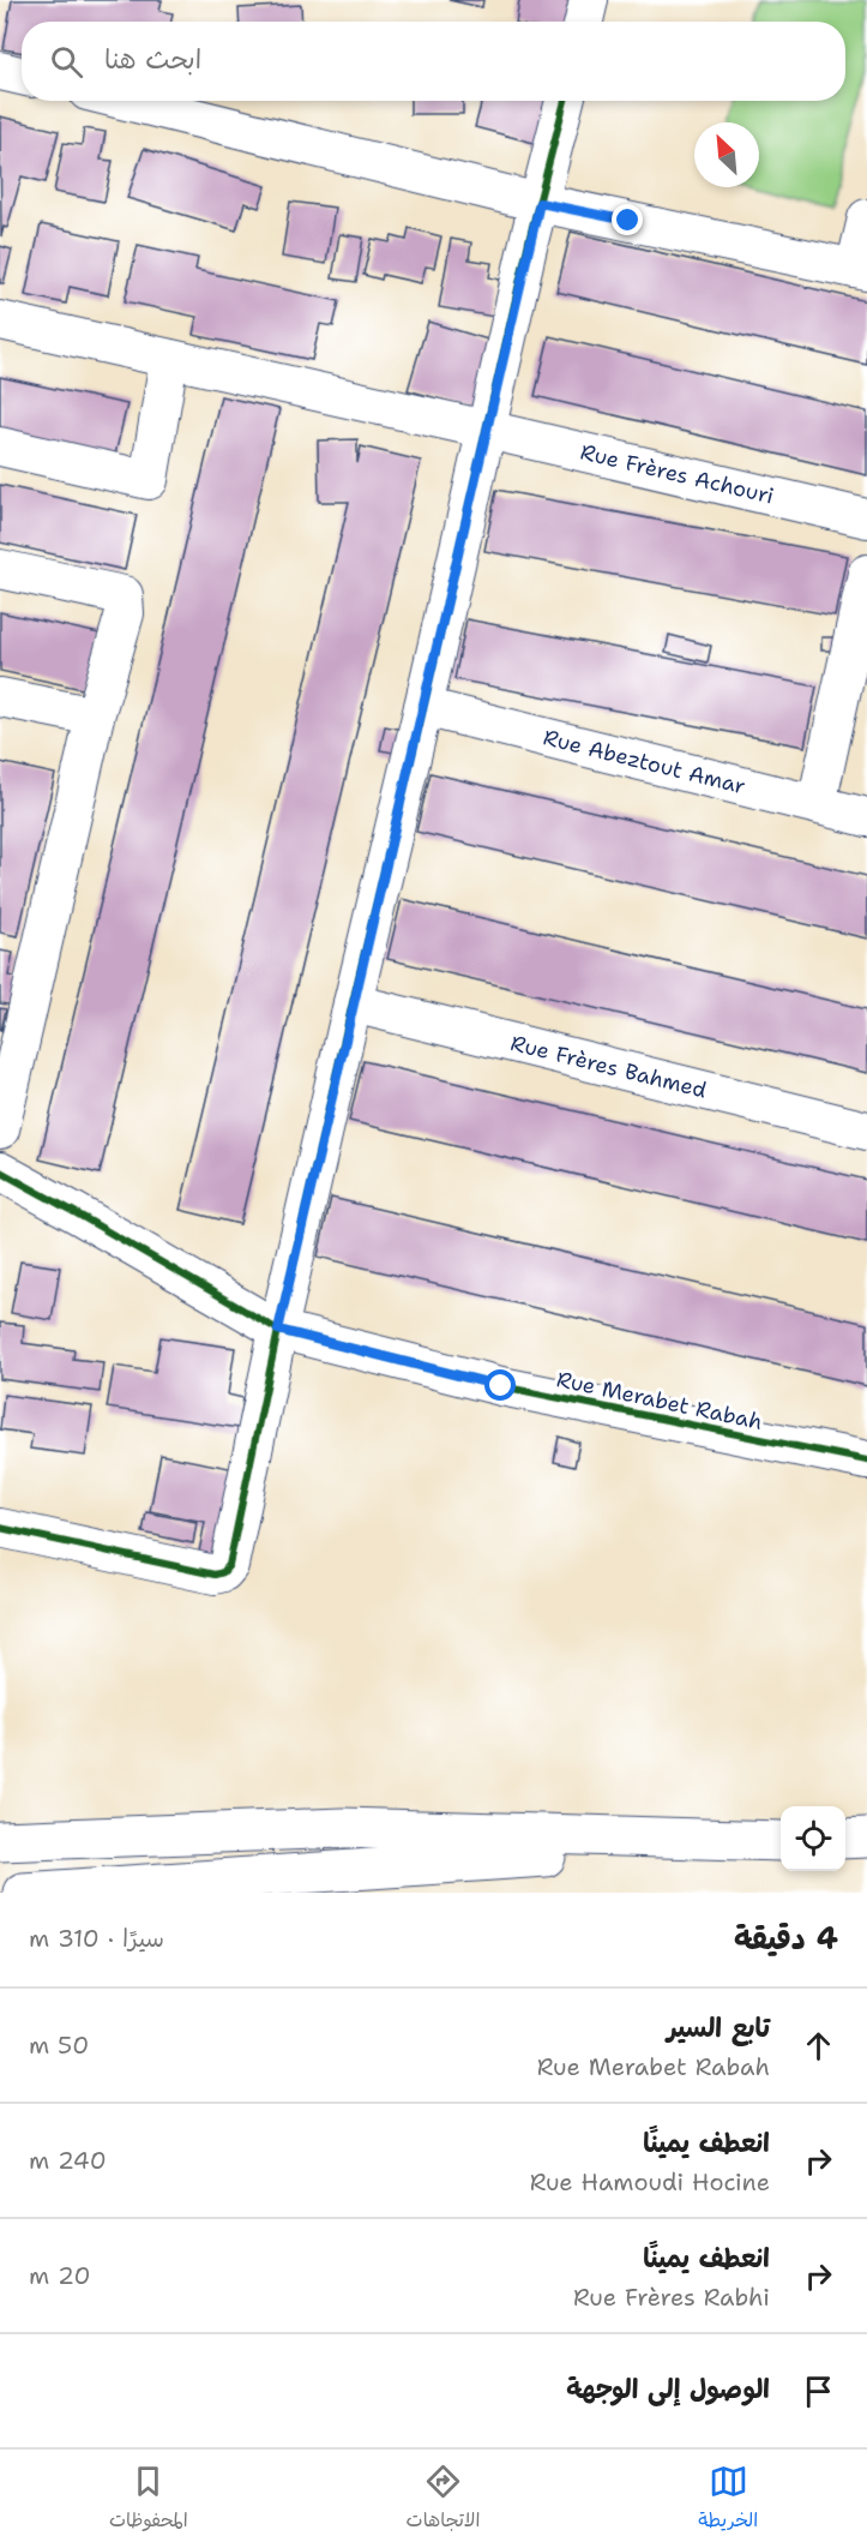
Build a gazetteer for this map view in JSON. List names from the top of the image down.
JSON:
{
  "streets": {
    "street": [
      "Rue Frères Achouri",
      "Rue Abeztout Amar",
      "Rue Frères Bahmed",
      "Rue Merabet Rabah"
    ]
  },
  "north": "top left",
  "page": {
    "search": "ابحث هنا",
    "heading": ["4 دقيقة", "سيرًا · 310 m"],
    "list": [
      ["تابع السير", "Rue Merabet Rabah", "50 m"],
      ["انعطف يمينًا", "Rue Hamoudi Hocine", "240 m"],
      ["انعطف يمينًا", "Rue Frères Rabhi", "20 m"],
      "الوصول إلى الوجهة"
    ],
    "nav": ["الخريطة", "الاتجاهات", "المحفوظات"]
  }
}
